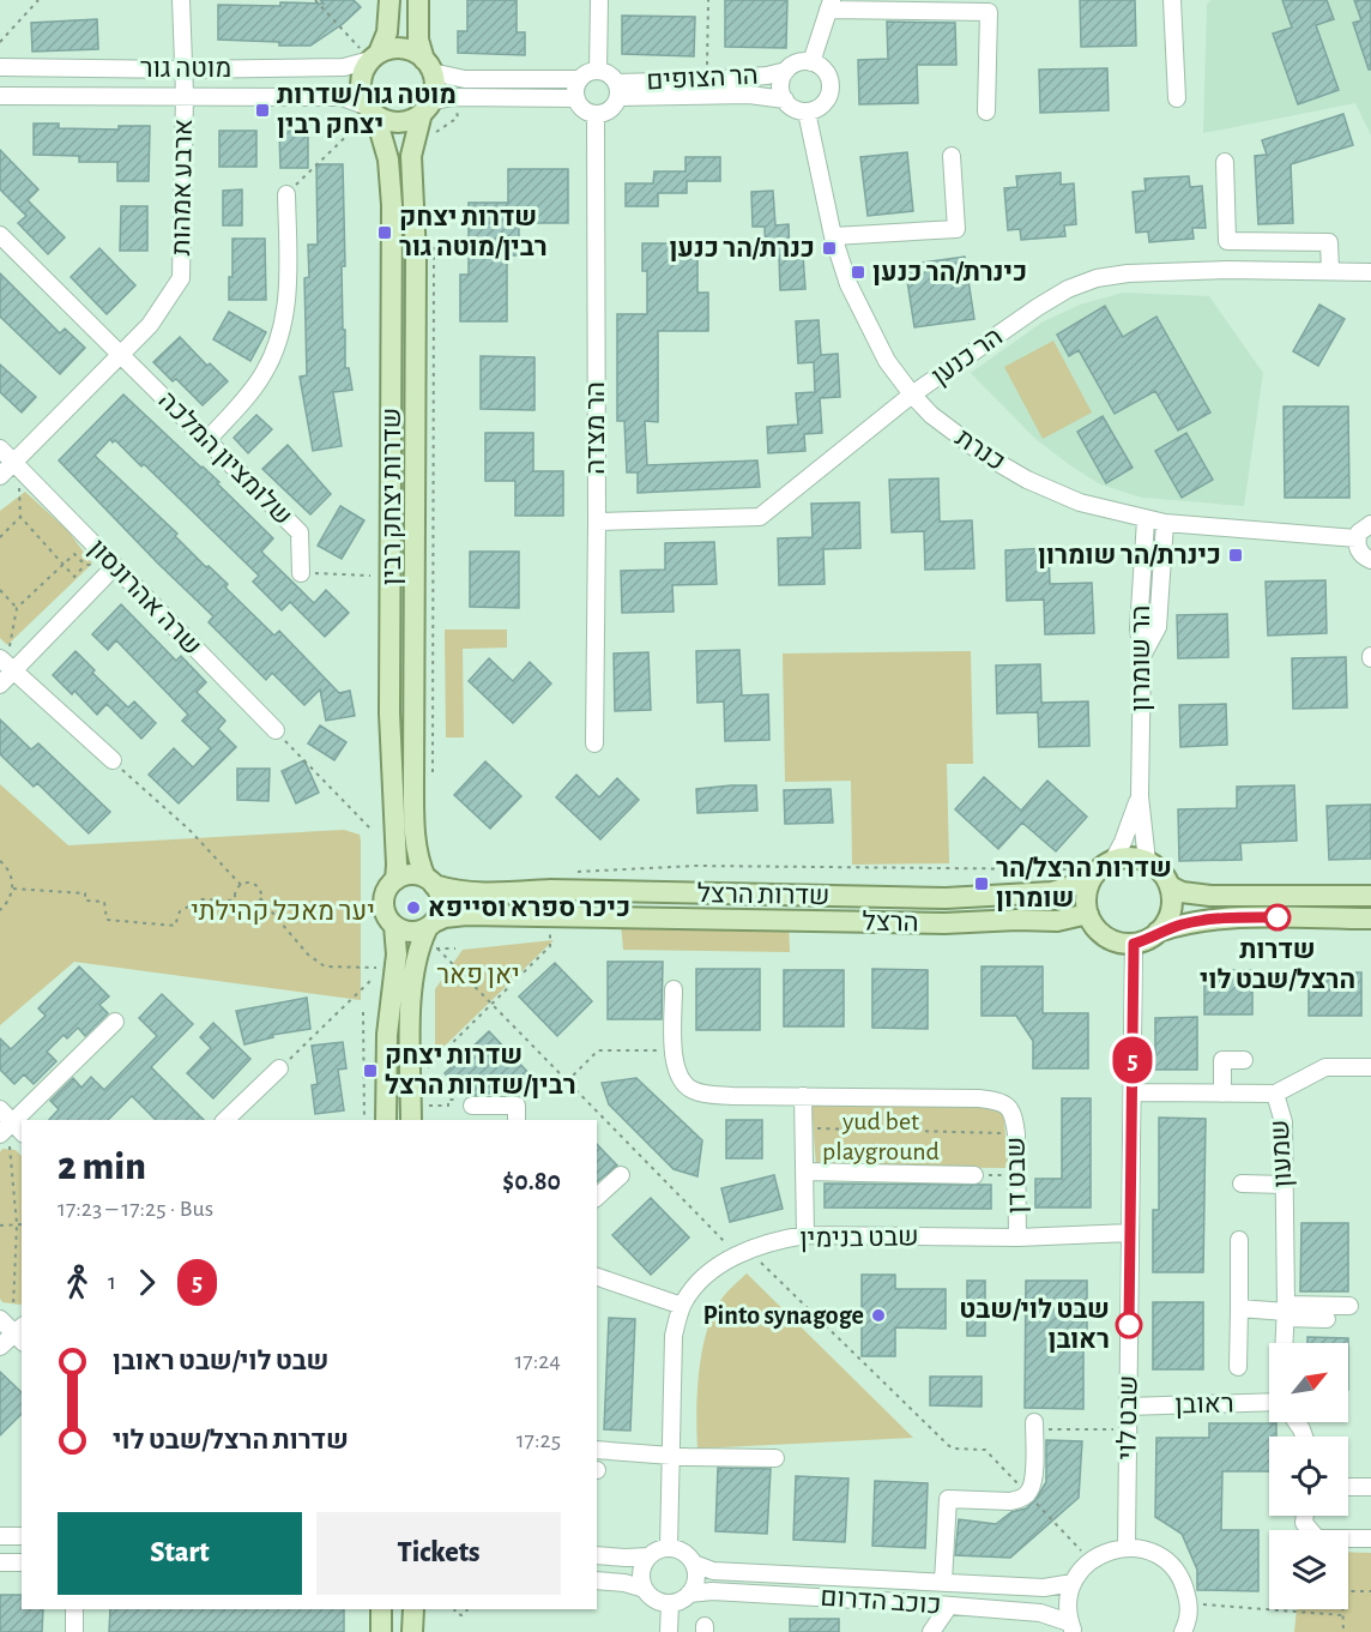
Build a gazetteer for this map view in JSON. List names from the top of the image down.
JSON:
{
  "streets": {
    "main road": ["שדרות יצחק רבין", "שדרות הרצל", "הרצל"],
    "street": [
      "מוטה גור",
      "הר הצופים",
      "ארבע אמהות",
      "הר כנען",
      "הר מצדה",
      "כנרת",
      "שלומציון המלכה",
      "שרה אהרונסון",
      "הר שומרון",
      "שמעון",
      "שבט דן",
      "שבט בנימין",
      "ראובן",
      "שבט לוי",
      "כוכב הדרום"
    ]
  },
  "crossings": [
    ["מוטה גור", "ארבע אמהות"],
    ["מוטה גור", "שדרות יצחק רבין"],
    ["הר הצופים", "הר מצדה"],
    ["הר הצופים", "כנרת"],
    ["ארבע אמהות", "שלומציון המלכה"],
    ["ארבע אמהות", "שרה אהרונסון"],
    ["הר כנען", "הר מצדה"],
    ["הר כנען", "כנרת"],
    ["כנרת", "הר שומרון"],
    ["שדרות יצחק רבין", "שדרות הרצל"],
    ["שדרות יצחק רבין", "הרצל"],
    ["שדרות הרצל", "הרצל"],
    ["שדרות הרצל", "שבט לוי"],
    ["הרצל", "שבט לוי"],
    ["שמעון", "שבט לוי"],
    ["שבט דן", "שבט בנימין"],
    ["שבט בנימין", "שבט לוי"],
    ["שבט בנימין", "כוכב הדרום"],
    ["ראובן", "שבט לוי"]
  ],
  "parks": ["יער מאכל קהילתי", "יאן פאר", "yud bet playground"],
  "places": {
    "transit": [
      "מוטה גור/שדרות יצחק רבין",
      "שדרות יצחק רבין/מוטה גור",
      "כנרת/הר כנען",
      "כינרת/הר כנען",
      "כינרת/הר שומרון",
      "שדרות הרצל/הר שומרון",
      "שדרות יצחק רבין/שדרות הרצל"
    ],
    "other": [
      "כיכר ספרא וסייפא",
      "שדרות הרצל/שבט לוי",
      "Pinto synagoge",
      "שבט לוי/שבט ראובן"
    ]
  },
  "lines": ["bus line 5"],
  "north": "top right",
  "page": {
    "on_map": "5",
    "heading": ["2 min", "17:23 – 17:25 · Bus", "$0.80"],
    "legs": ["1", "5"],
    "list": [
      {
        "name": "שבט לוי/שבט ראובן",
        "value": "17:24"
      },
      {
        "name": "שדרות הרצל/שבט לוי",
        "value": "17:25"
      }
    ],
    "buttons": ["Start", "Tickets"]
  }
}
